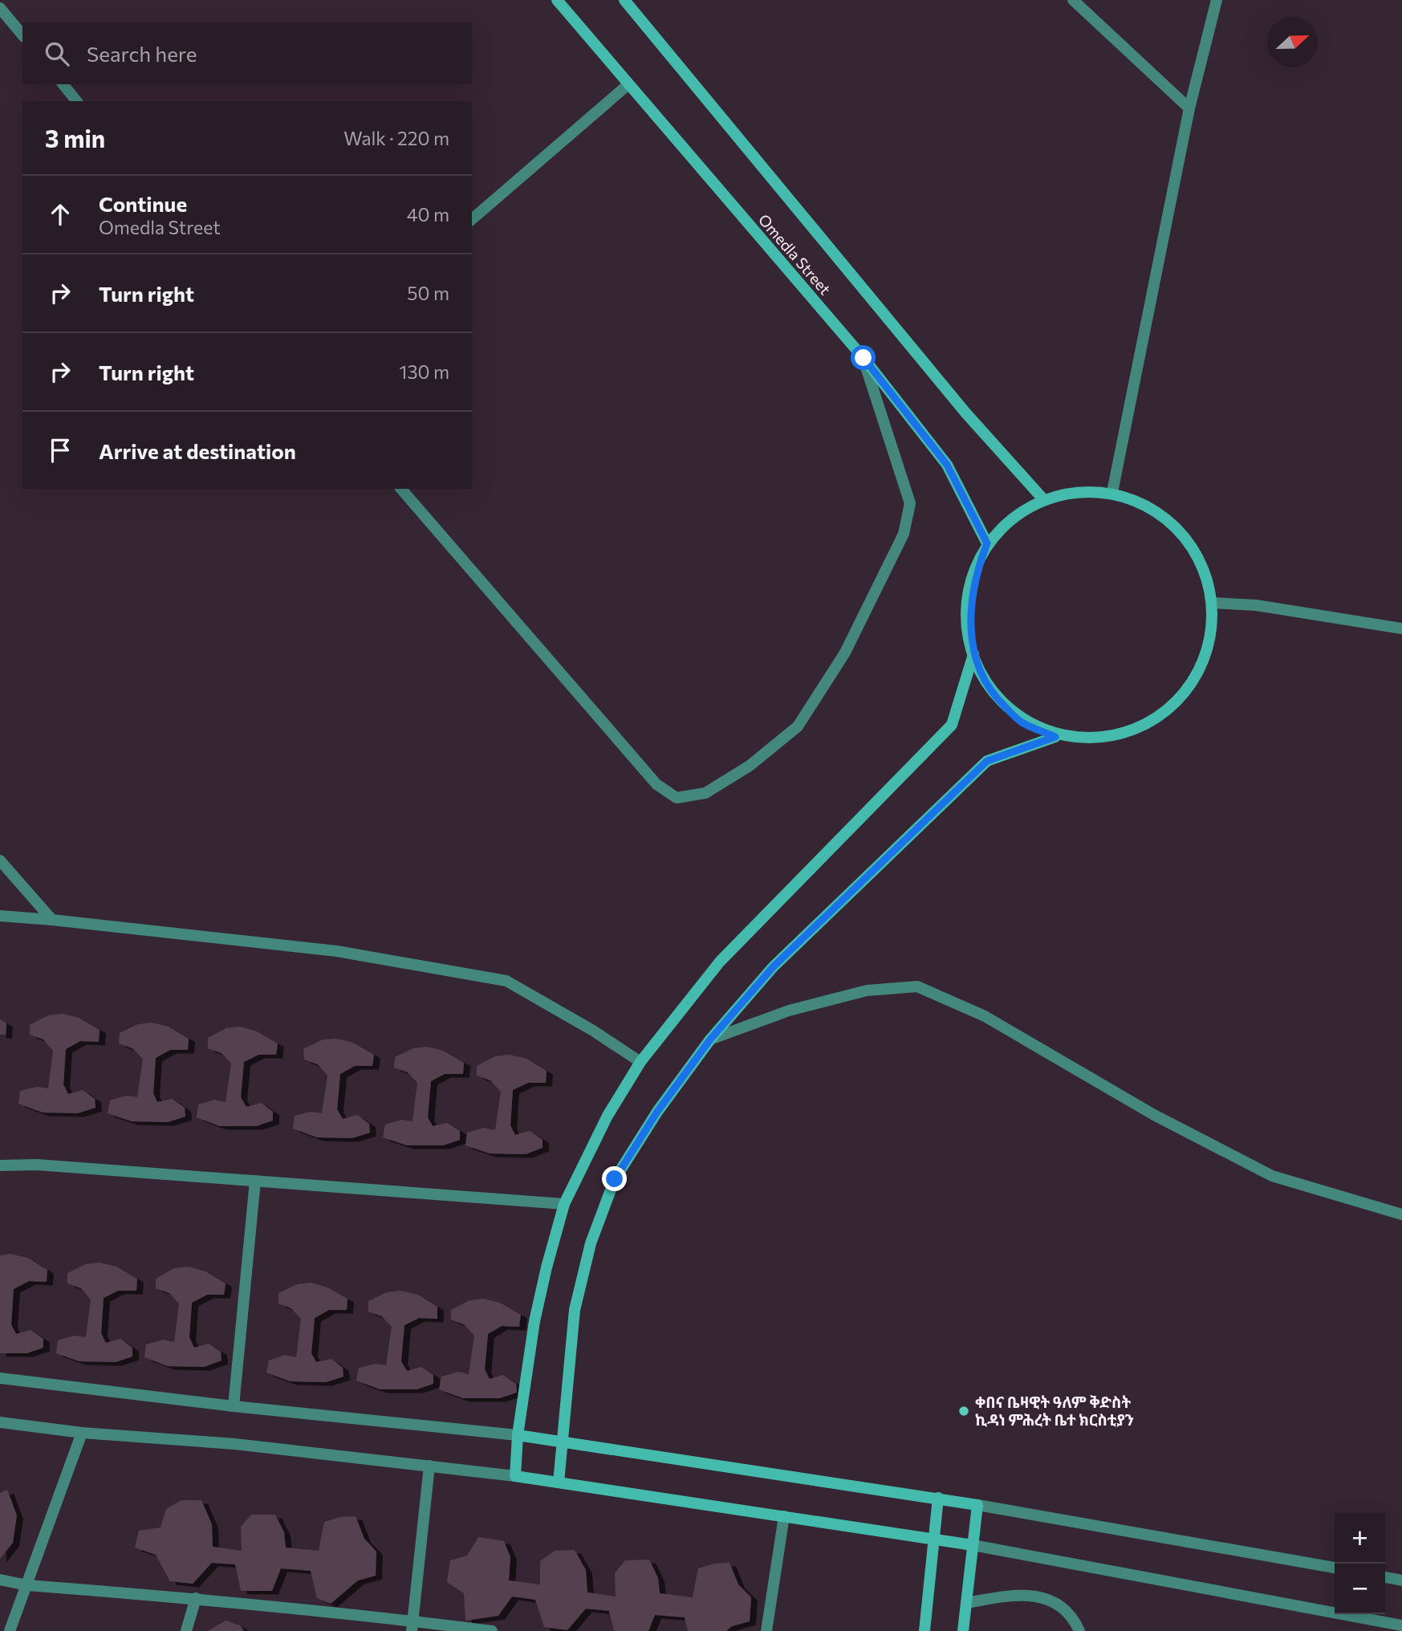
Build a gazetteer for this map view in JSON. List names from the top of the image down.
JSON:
{
  "streets": {
    "main road": ["Omedla Street"]
  },
  "places": ["ቀበና ቤዛዊት ዓለም ቅድስት ኪዳነ ምሕረት ቤተ ክርስቲያን"],
  "north": "right",
  "page": {
    "search": "Search here",
    "heading": ["3 min", "Walk · 220 m"],
    "list": [
      ["Continue", "Omedla Street", "40 m"],
      ["Turn right", "50 m"],
      ["Turn right", "130 m"],
      "Arrive at destination"
    ],
    "map_buttons": ["+", "−"]
  }
}
